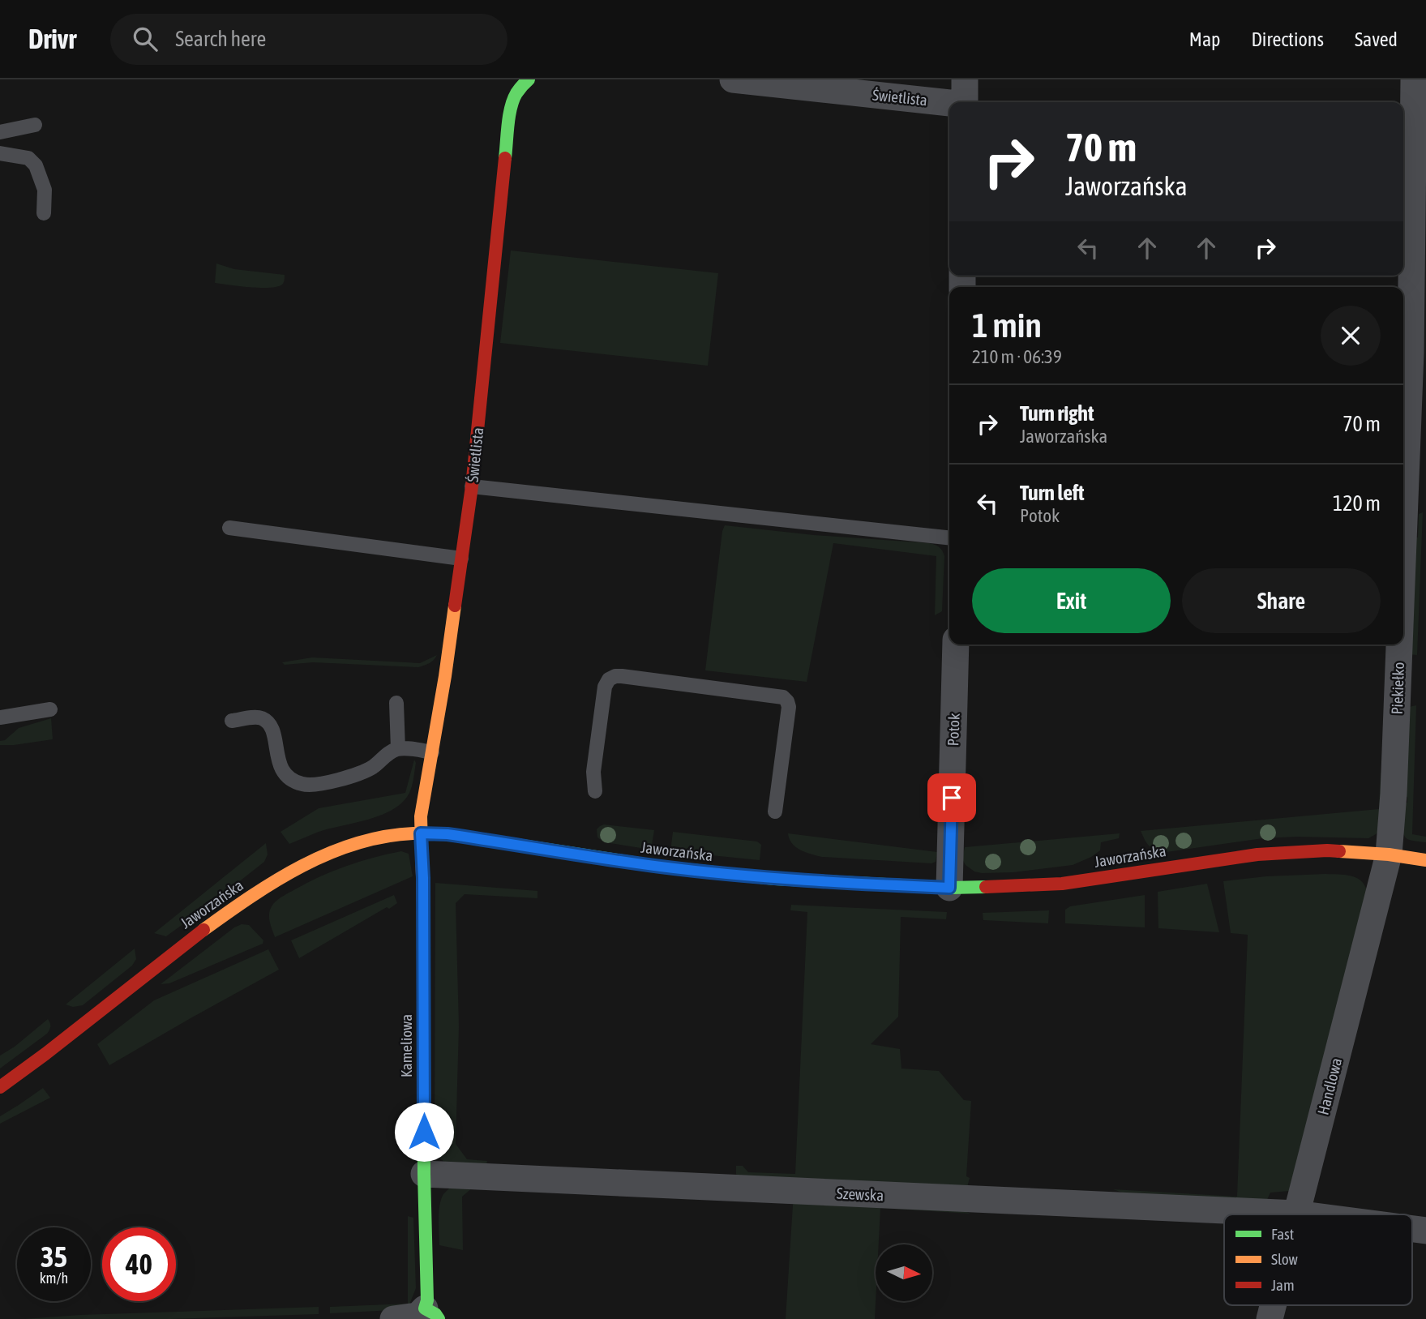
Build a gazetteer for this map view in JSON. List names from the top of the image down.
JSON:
{
  "streets": {
    "street": [
      "Świetlista",
      "Piekiełko",
      "Potok",
      "Jaworzańska",
      "Kameliowa",
      "Handlowa",
      "Szewska"
    ]
  },
  "crossings": [
    ["Świetlista", "Jaworzańska"],
    ["Świetlista", "Kameliowa"],
    ["Piekiełko", "Jaworzańska"],
    ["Piekiełko", "Handlowa"],
    ["Potok", "Jaworzańska"],
    ["Jaworzańska", "Kameliowa"],
    ["Jaworzańska", "Handlowa"],
    ["Kameliowa", "Szewska"],
    ["Handlowa", "Szewska"]
  ],
  "legend": ["Fast", "Slow", "Jam"],
  "north": "right",
  "page": {
    "header": "Drivr",
    "search": "Search here",
    "nav": ["Map", "Directions", "Saved"],
    "turn": ["70 m", "Jaworzańska"],
    "heading": ["1 min", "210 m · 06:39"],
    "list": [
      {
        "name": "Turn right",
        "note": "Jaworzańska",
        "value": "70 m"
      },
      {
        "name": "Turn left",
        "note": "Potok",
        "value": "120 m"
      }
    ],
    "buttons": ["Exit", "Share"],
    "speed": "35 km/h",
    "limit": "40"
  }
}
